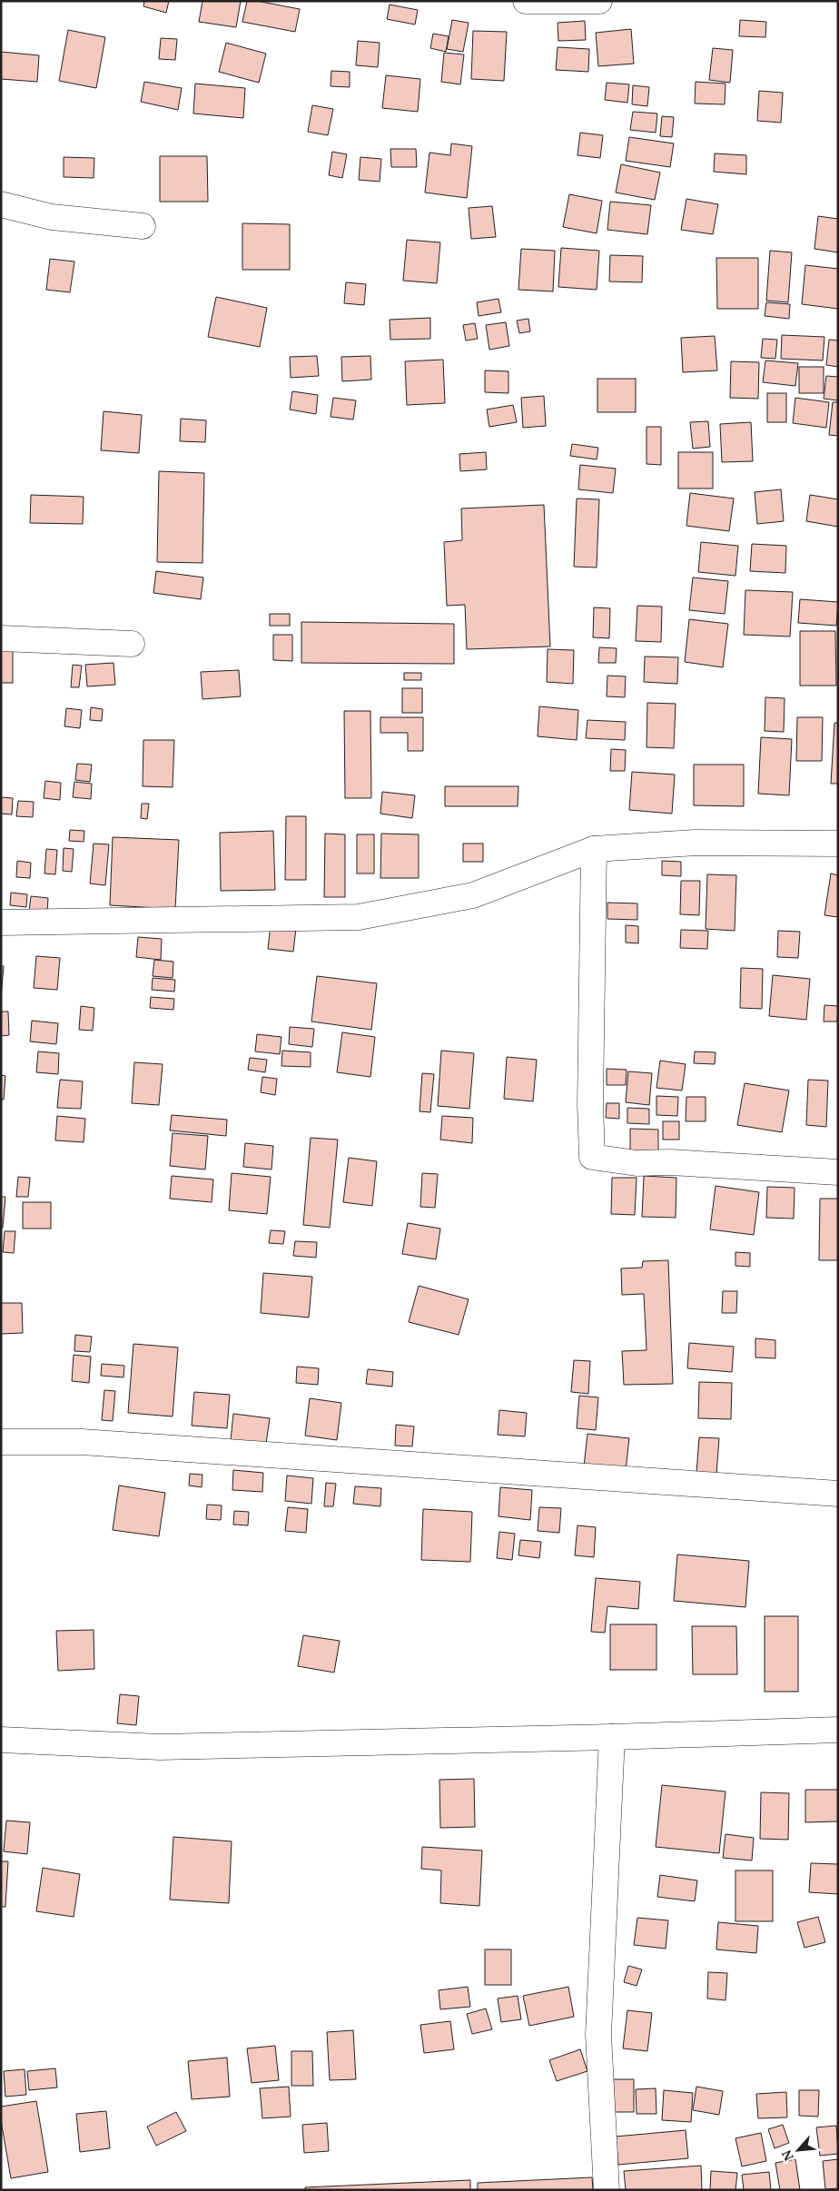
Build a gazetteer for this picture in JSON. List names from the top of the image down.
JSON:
{
  "north": "bottom left"
}
